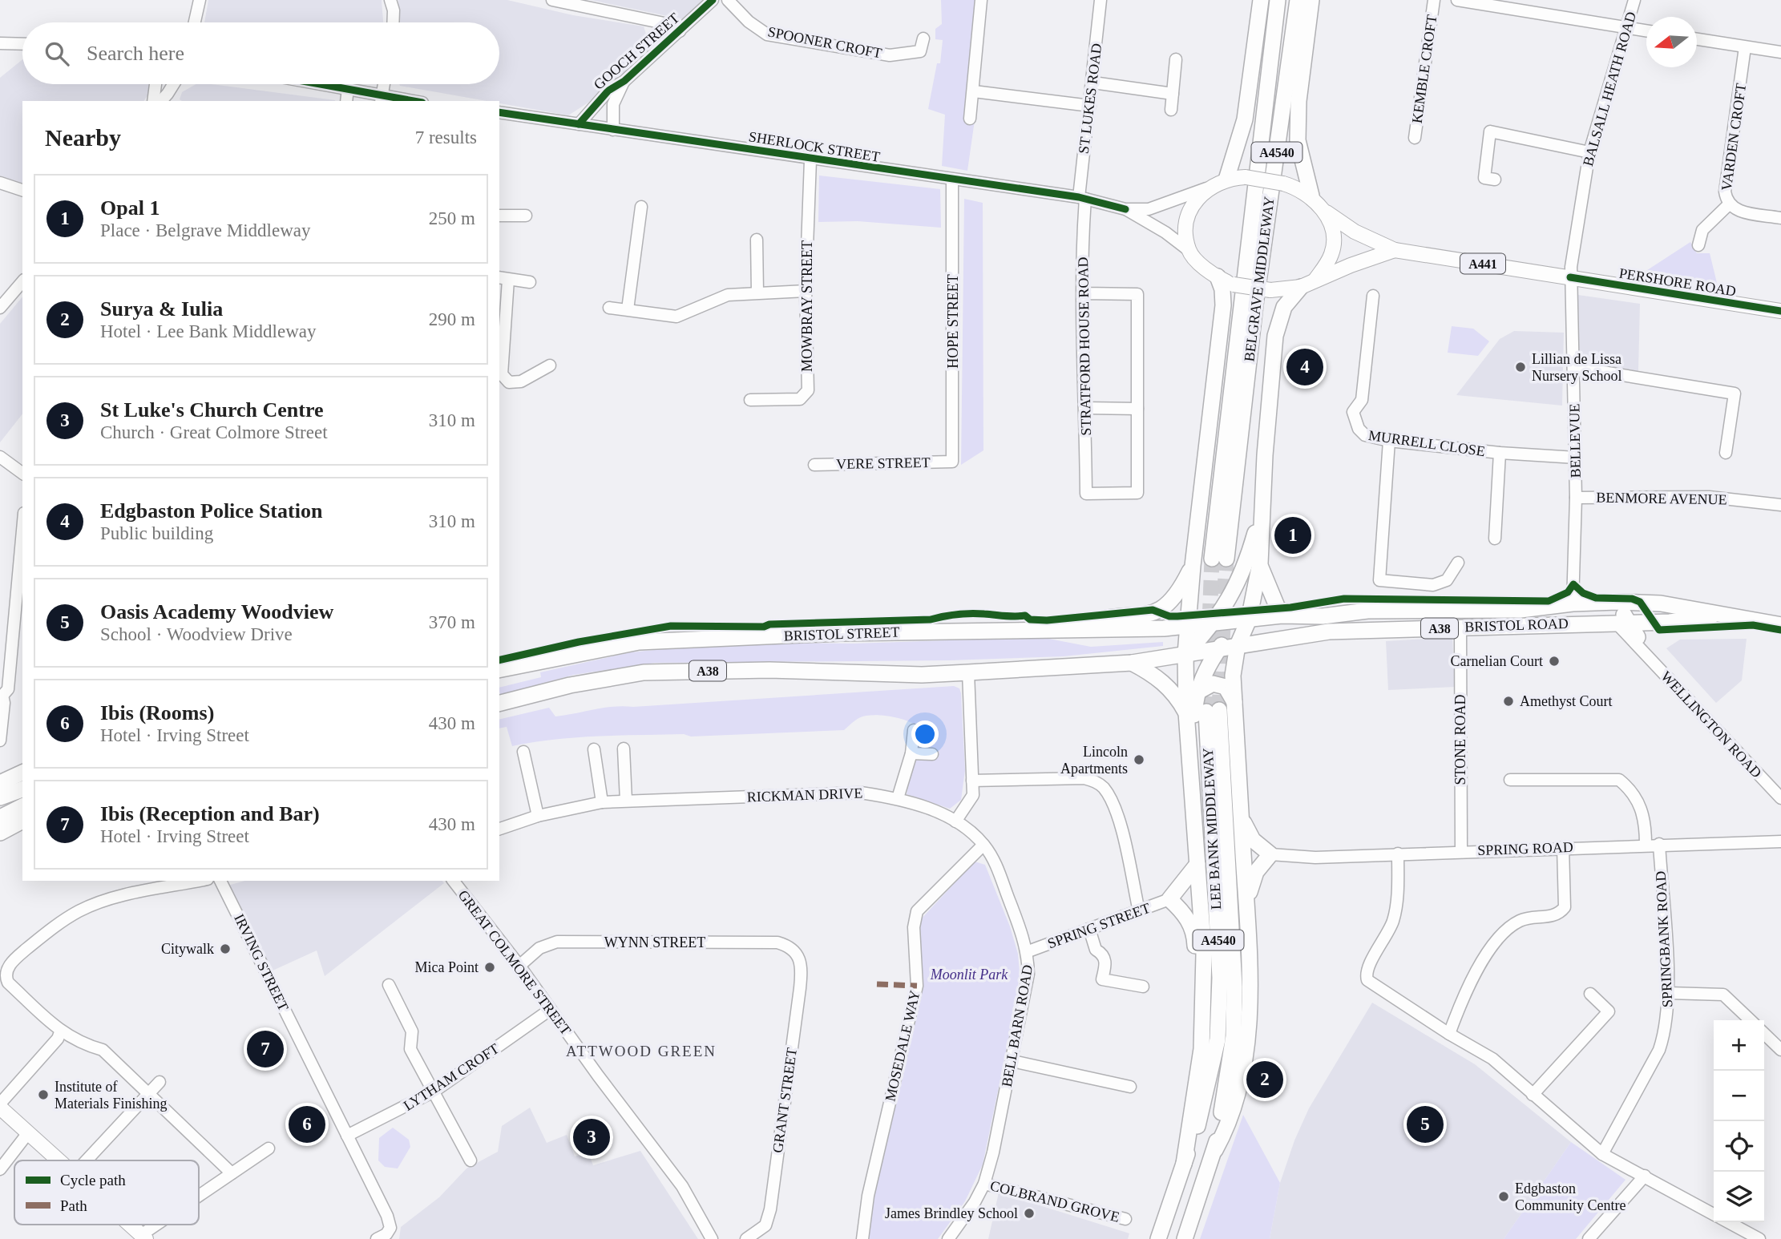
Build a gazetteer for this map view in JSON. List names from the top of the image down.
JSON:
{
  "streets": {
    "highway": [
      "A4540",
      "BELGRAVE MIDDLEWAY",
      "BRISTOL ROAD",
      "A38",
      "BRISTOL STREET",
      "LEE BANK MIDDLEWAY"
    ],
    "main road": ["A441", "PERSHORE ROAD"],
    "street": [
      "SPOONER CROFT",
      "GOOCH STREET",
      "KEMBLE CROFT",
      "BALSALL HEATH ROAD",
      "ST LUKES ROAD",
      "VARDEN CROFT",
      "SHERLOCK STREET",
      "MOWBRAY STREET",
      "HOPE STREET",
      "STRATFORD HOUSE ROAD",
      "BELLEVUE",
      "MURRELL CLOSE",
      "VERE STREET",
      "BENMORE AVENUE",
      "WELLINGTON ROAD",
      "STONE ROAD",
      "RICKMAN DRIVE",
      "SPRING ROAD",
      "SPRING STREET",
      "SPRINGBANK ROAD",
      "WYNN STREET",
      "IRVING STREET",
      "GREAT COLMORE STREET",
      "BELL BARN ROAD",
      "MOSEDALE WAY",
      "LYTHAM CROFT",
      "GRANT STREET",
      "COLBRAND GROVE"
    ]
  },
  "crossings": [
    ["GOOCH STREET", "SHERLOCK STREET"],
    ["BALSALL HEATH ROAD", "PERSHORE ROAD"],
    ["BALSALL HEATH ROAD", "BELLEVUE"],
    ["ST LUKES ROAD", "SHERLOCK STREET"],
    ["ST LUKES ROAD", "STRATFORD HOUSE ROAD"],
    ["SHERLOCK STREET", "PERSHORE ROAD"],
    ["SHERLOCK STREET", "MOWBRAY STREET"],
    ["SHERLOCK STREET", "HOPE STREET"],
    ["SHERLOCK STREET", "STRATFORD HOUSE ROAD"],
    ["PERSHORE ROAD", "BELLEVUE"],
    ["HOPE STREET", "VERE STREET"],
    ["BELLEVUE", "MURRELL CLOSE"],
    ["BELLEVUE", "BENMORE AVENUE"],
    ["BELLEVUE", "BRISTOL ROAD"],
    ["BRISTOL ROAD", "A38"],
    ["BRISTOL ROAD", "STONE ROAD"],
    ["A38", "BRISTOL STREET"],
    ["STONE ROAD", "SPRING ROAD"],
    ["RICKMAN DRIVE", "BELL BARN ROAD"],
    ["SPRING ROAD", "SPRINGBANK ROAD"],
    ["SPRING STREET", "BELL BARN ROAD"],
    ["WYNN STREET", "GREAT COLMORE STREET"],
    ["WYNN STREET", "GRANT STREET"],
    ["IRVING STREET", "LYTHAM CROFT"],
    ["GREAT COLMORE STREET", "LYTHAM CROFT"],
    ["BELL BARN ROAD", "MOSEDALE WAY"],
    ["BELL BARN ROAD", "COLBRAND GROVE"]
  ],
  "districts": ["ATTWOOD GREEN"],
  "parks": ["Moonlit Park"],
  "places": [
    "Lillian de Lissa Nursery School",
    "Carnelian Court",
    "Amethyst Court",
    "Lincoln Apartments",
    "Citywalk",
    "Mica Point",
    "Institute of Materials Finishing",
    "Edgbaston Community Centre",
    "James Brindley School"
  ],
  "legend": ["Cycle path", "Path"],
  "north": "left",
  "page": {
    "search": "Search here",
    "heading": ["Nearby", "7 results"],
    "list": [
      {
        "mark": "1",
        "name": "Opal 1",
        "note": "Place · Belgrave Middleway",
        "value": "250 m"
      },
      {
        "mark": "2",
        "name": "Surya & Iulia",
        "note": "Hotel · Lee Bank Middleway",
        "value": "290 m"
      },
      {
        "mark": "3",
        "name": "St Luke's Church Centre",
        "note": "Church · Great Colmore Street",
        "value": "310 m"
      },
      {
        "mark": "4",
        "name": "Edgbaston Police Station",
        "note": "Public building",
        "value": "310 m"
      },
      {
        "mark": "5",
        "name": "Oasis Academy Woodview",
        "note": "School · Woodview Drive",
        "value": "370 m"
      },
      {
        "mark": "6",
        "name": "Ibis (Rooms)",
        "note": "Hotel · Irving Street",
        "value": "430 m"
      },
      {
        "mark": "7",
        "name": "Ibis (Reception and Bar)",
        "note": "Hotel · Irving Street",
        "value": "430 m"
      }
    ],
    "pins": [
      "4",
      "1",
      "7",
      "2",
      "5",
      "6",
      "3"
    ],
    "map_buttons": ["+", "−"]
  }
}
